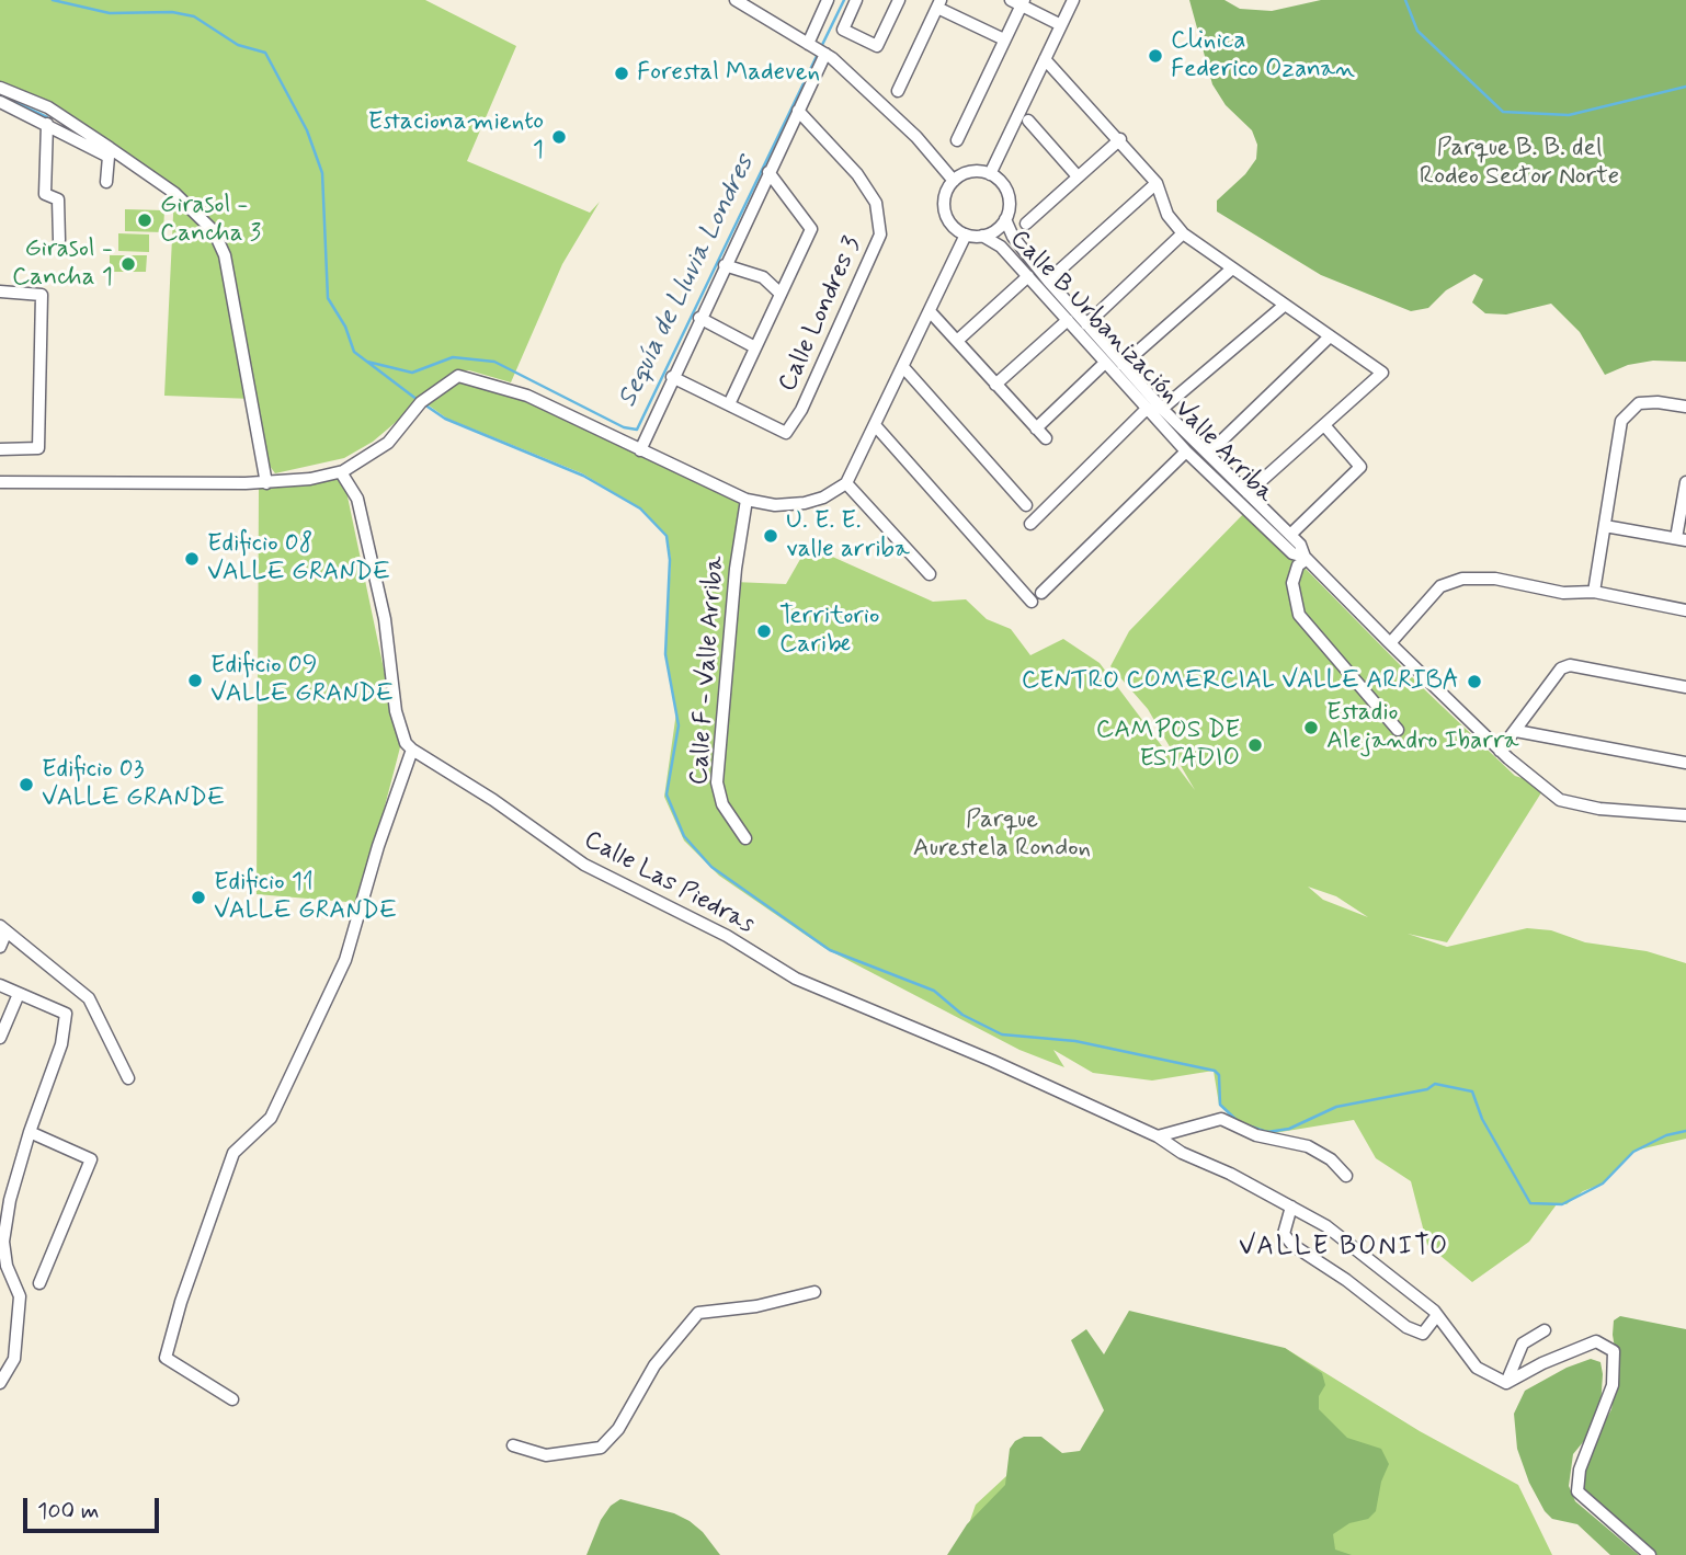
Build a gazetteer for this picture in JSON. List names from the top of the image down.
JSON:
{
  "streets": {
    "street": [
      "Calle Londres 3",
      "Calle B Urbanización Valle Arriba",
      "Calle F - Valle Arriba",
      "Calle Las Piedras"
    ]
  },
  "districts": ["VALLE BONITO"],
  "water": ["Sequía de Lluvia Londres"],
  "parks": ["Parque B. B. del Rodeo Sector Norte", "Parque Aurestela Rondon"],
  "places": [
    "Clinica Federico Ozanan",
    "Forestal Madeven",
    "Estacionamiento 1",
    "Girasol - Cancha 3",
    "Girasol - Cancha 1",
    "U. E. E. valle arriba",
    "Edificio 08 VALLE GRANDE",
    "Territorio Caribe",
    "Edificio 09 VALLE GRANDE",
    "CENTRO COMERCIAL VALLE ARRIBA",
    "Estadio Alejandro Ibarra",
    "CAMPOS DE ESTADIO",
    "Edificio 03 VALLE GRANDE",
    "Edificio 11 VALLE GRANDE"
  ],
  "scale_bar": "100 m"
}
